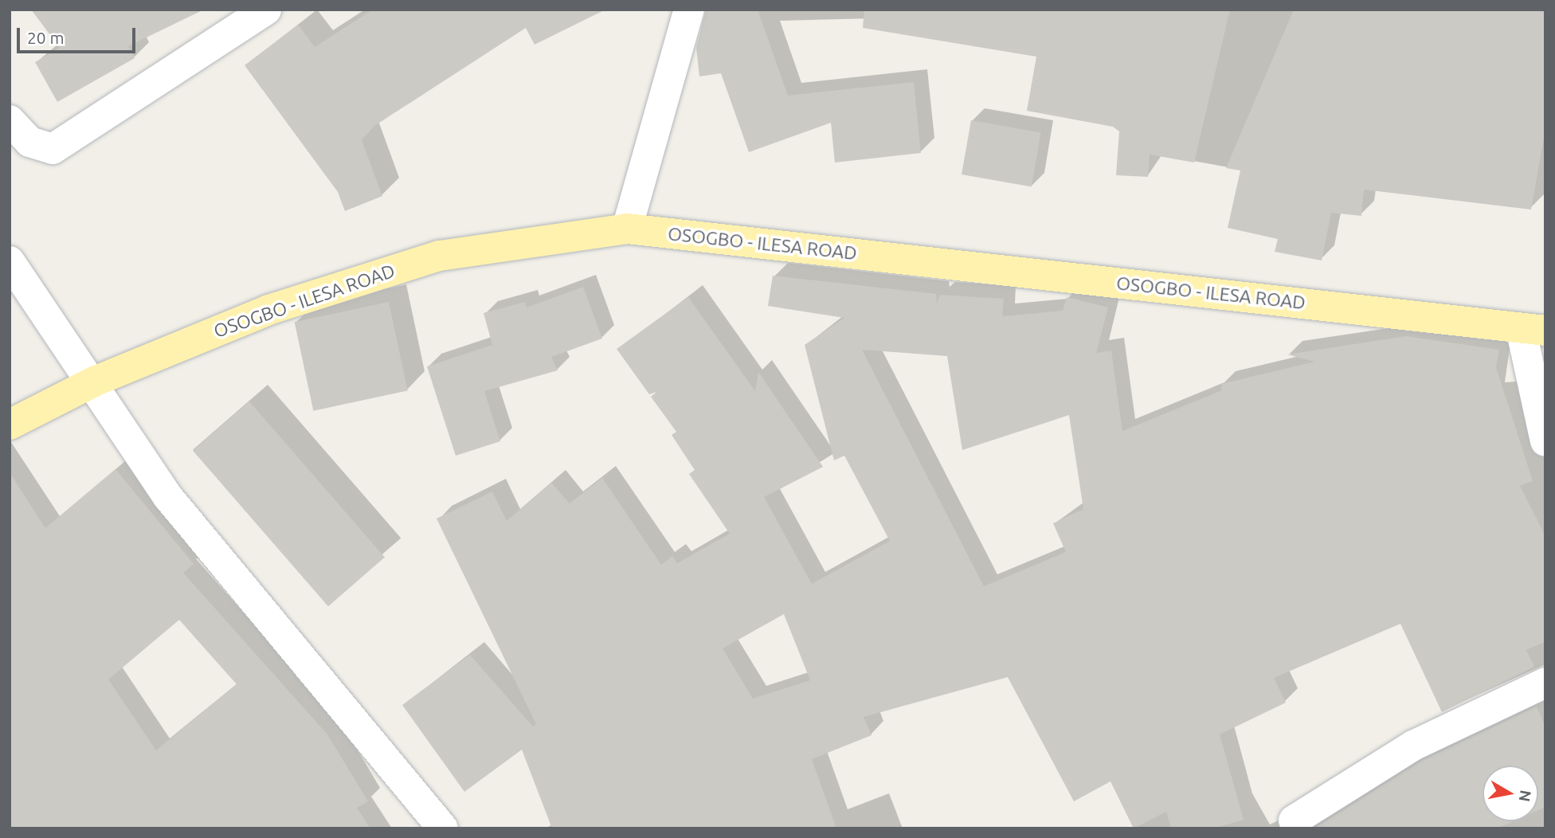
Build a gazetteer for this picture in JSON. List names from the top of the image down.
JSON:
{
  "streets": {
    "main road": ["OSOGBO - ILESA ROAD"]
  },
  "scale_bar": "20 m",
  "north": "right"
}
